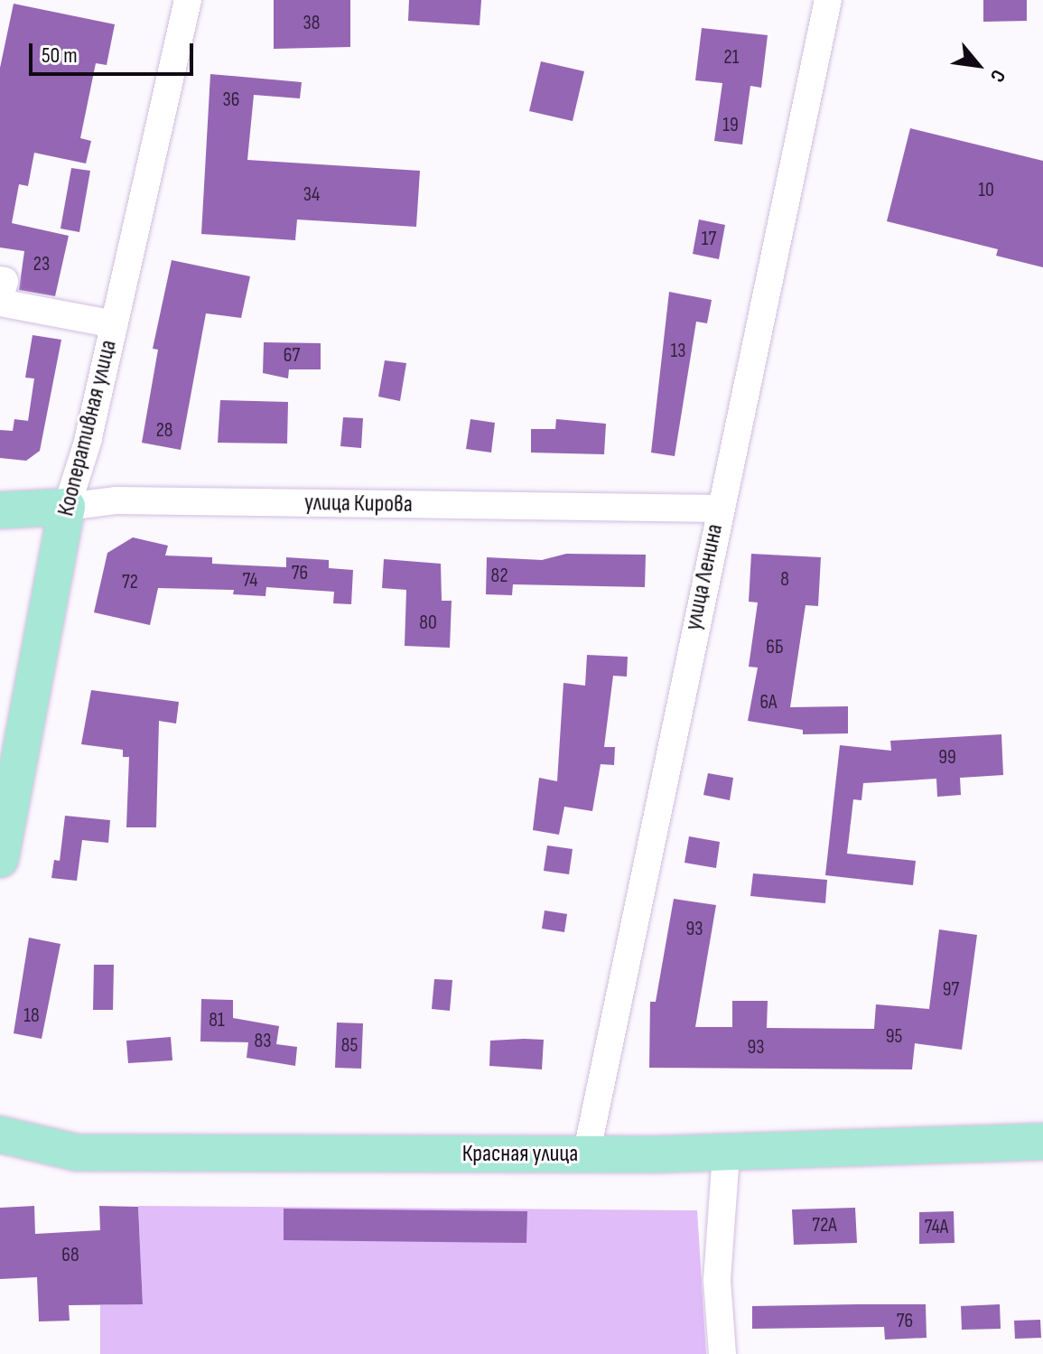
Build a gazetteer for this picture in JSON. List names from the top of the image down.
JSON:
{
  "streets": {
    "main road": ["Кооперативная улица", "улица Кирова", "Красная улица"],
    "street": ["улица Ленина"]
  },
  "crossings": [
    ["Кооперативная улица", "улица Кирова"],
    ["улица Кирова", "улица Ленина"],
    ["улица Ленина", "Красная улица"]
  ],
  "house_numbers": [
    "38",
    "21",
    "36",
    "19",
    "10",
    "34",
    "17",
    "23",
    "13",
    "67",
    "28",
    "76",
    "82",
    "8",
    "74",
    "72",
    "80",
    "6Б",
    "6А",
    "99",
    "93",
    "97",
    "18",
    "81",
    "95",
    "83",
    "85",
    "93",
    "72А",
    "74А",
    "68",
    "76"
  ],
  "scale_bar": "50 m",
  "north": "bottom right"
}
